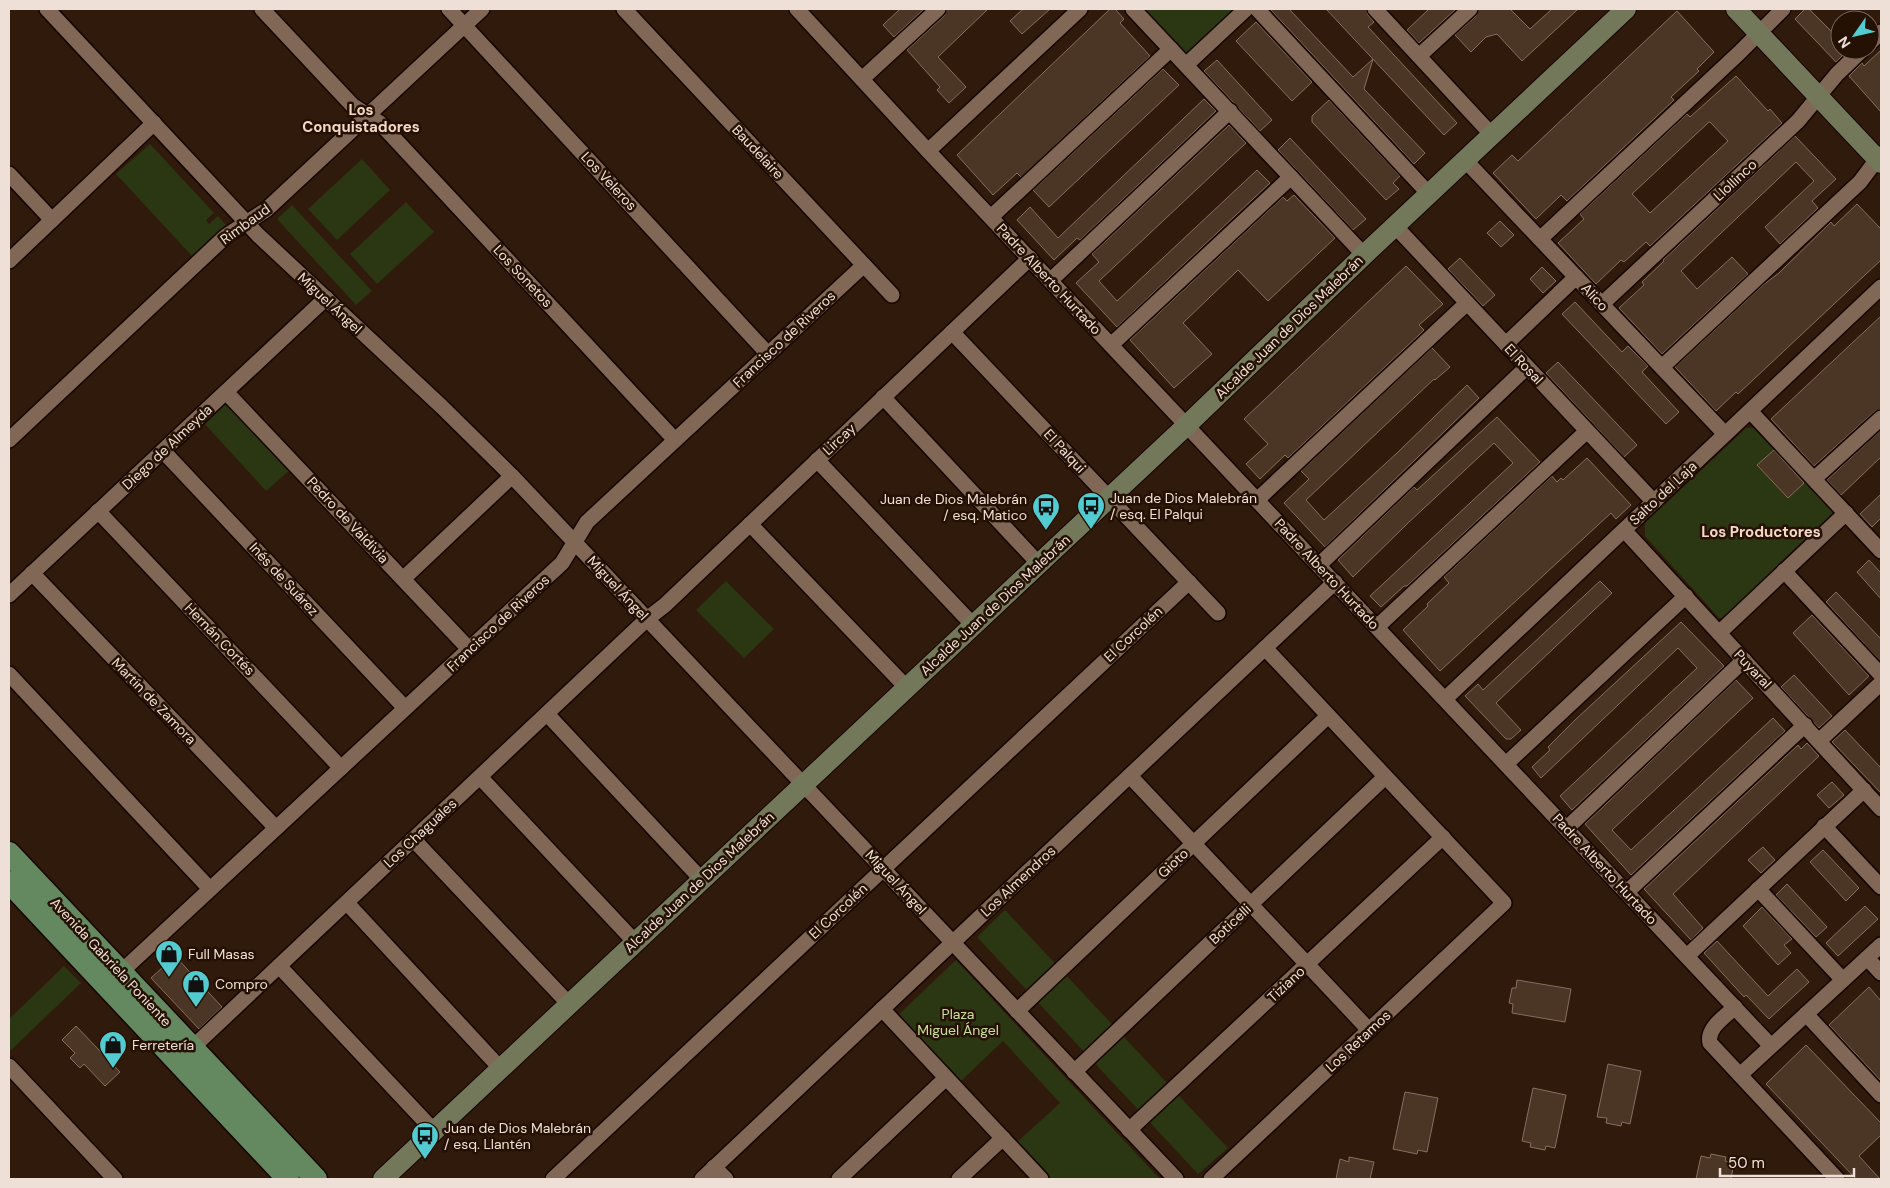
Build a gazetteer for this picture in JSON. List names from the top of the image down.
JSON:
{
  "streets": {
    "main road": ["Avenida Gabriela Poniente"],
    "street": [
      "Baudelaire",
      "Llollinco",
      "Los Veleros",
      "Rimbaud",
      "Los Sonetos",
      "Padre Alberto Hurtado",
      "Alico",
      "Miguel Ángel",
      "Alcalde Juan de Dios Malebrán",
      "Francisco de Riveros",
      "El Rosal",
      "Lircay",
      "Diego de Almeyda",
      "El Palqui",
      "Salto del Laja",
      "Pedro de Valdivia",
      "Inés de Suárez",
      "El Corcolén",
      "Hernán Cortés",
      "Puyaral",
      "Martín de Zamora",
      "Los Chaguales",
      "Gioto",
      "Los Almendros",
      "Boticelli",
      "Tiziano",
      "Los Retamos"
    ]
  },
  "crossings": [
    ["Baudelaire", "Francisco de Riveros"],
    ["Llollinco", "Alico"],
    ["Los Veleros", "Rimbaud"],
    ["Los Veleros", "Francisco de Riveros"],
    ["Rimbaud", "Los Sonetos"],
    ["Rimbaud", "Miguel Ángel"],
    ["Los Sonetos", "Francisco de Riveros"],
    ["Padre Alberto Hurtado", "Alcalde Juan de Dios Malebrán"],
    ["Padre Alberto Hurtado", "Lircay"],
    ["Padre Alberto Hurtado", "Salto del Laja"],
    ["Padre Alberto Hurtado", "Los Almendros"],
    ["Alico", "Alcalde Juan de Dios Malebrán"],
    ["Alico", "Salto del Laja"],
    ["Miguel Ángel", "Alcalde Juan de Dios Malebrán"],
    ["Miguel Ángel", "Francisco de Riveros"],
    ["Miguel Ángel", "Lircay"],
    ["Miguel Ángel", "Diego de Almeyda"],
    ["Miguel Ángel", "El Corcolén"],
    ["Miguel Ángel", "Los Chaguales"],
    ["Miguel Ángel", "Gioto"],
    ["Miguel Ángel", "Los Almendros"],
    ["Miguel Ángel", "Boticelli"],
    ["Miguel Ángel", "Tiziano"],
    ["Alcalde Juan de Dios Malebrán", "El Rosal"],
    ["Alcalde Juan de Dios Malebrán", "El Palqui"],
    ["Francisco de Riveros", "Pedro de Valdivia"],
    ["Francisco de Riveros", "Inés de Suárez"],
    ["Francisco de Riveros", "Hernán Cortés"],
    ["Francisco de Riveros", "Martín de Zamora"],
    ["Francisco de Riveros", "Avenida Gabriela Poniente"],
    ["El Rosal", "Salto del Laja"],
    ["Lircay", "El Palqui"],
    ["Lircay", "Los Chaguales"],
    ["Diego de Almeyda", "Pedro de Valdivia"],
    ["Diego de Almeyda", "Inés de Suárez"],
    ["Diego de Almeyda", "Hernán Cortés"],
    ["Diego de Almeyda", "Martín de Zamora"],
    ["El Palqui", "El Corcolén"],
    ["Salto del Laja", "Puyaral"],
    ["Los Chaguales", "Avenida Gabriela Poniente"],
    ["Tiziano", "Los Retamos"]
  ],
  "districts": ["Los Conquistadores", "Los Productores"],
  "parks": ["Plaza Miguel Ángel"],
  "places": {
    "bus stop": ["Juan de Dios Malebrán / esq. El Palqui", "Juan de Dios Malebrán / esq. Matico", "Juan de Dios Malebrán / esq. Llantén"],
    "shop": ["Full Masas", "Compro", "Ferretería"]
  },
  "scale_bar": "50 m",
  "north": "bottom left"
}
